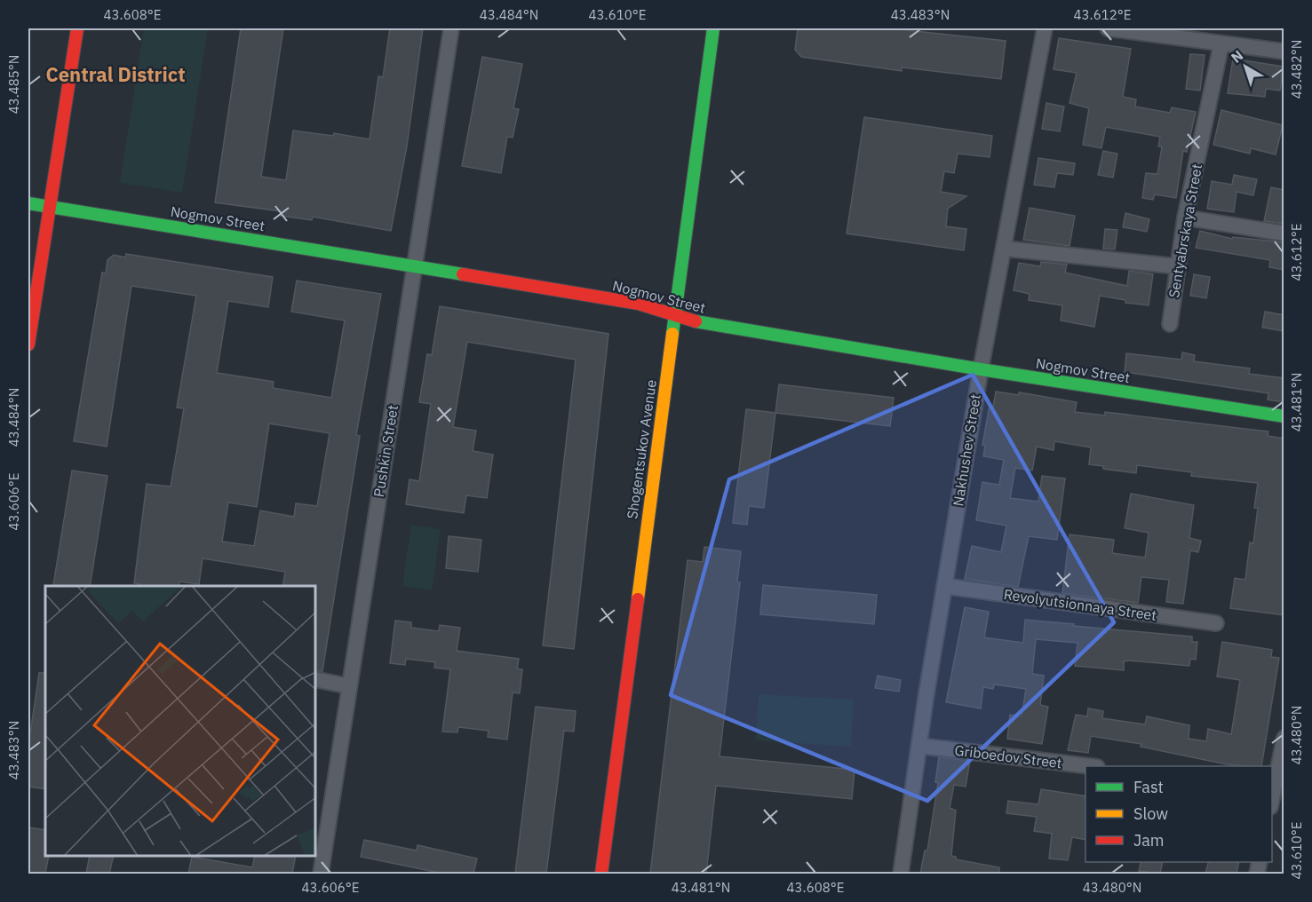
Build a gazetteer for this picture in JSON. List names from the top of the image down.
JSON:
{
  "streets": {
    "street": [
      "Nogmov Street",
      "Sentyabrskaya Street",
      "Shogentsukov Avenue",
      "Nakhushev Street",
      "Pushkin Street",
      "Revolyutsionnaya Street",
      "Griboedov Street"
    ]
  },
  "crossings": [
    ["Nogmov Street", "Shogentsukov Avenue"],
    ["Nogmov Street", "Nakhushev Street"],
    ["Nogmov Street", "Pushkin Street"],
    ["Nakhushev Street", "Revolyutsionnaya Street"],
    ["Nakhushev Street", "Griboedov Street"]
  ],
  "districts": ["Central District"],
  "legend": ["Fast", "Slow", "Jam"],
  "north": "top left",
  "coordinates": [
    "43.608°E",
    "43.484°N",
    "43.610°E",
    "43.483°N",
    "43.612°E",
    "43.482°N",
    "43.485°N",
    "43.481°N",
    "43.606°E",
    "43.480°N"
  ]
}
